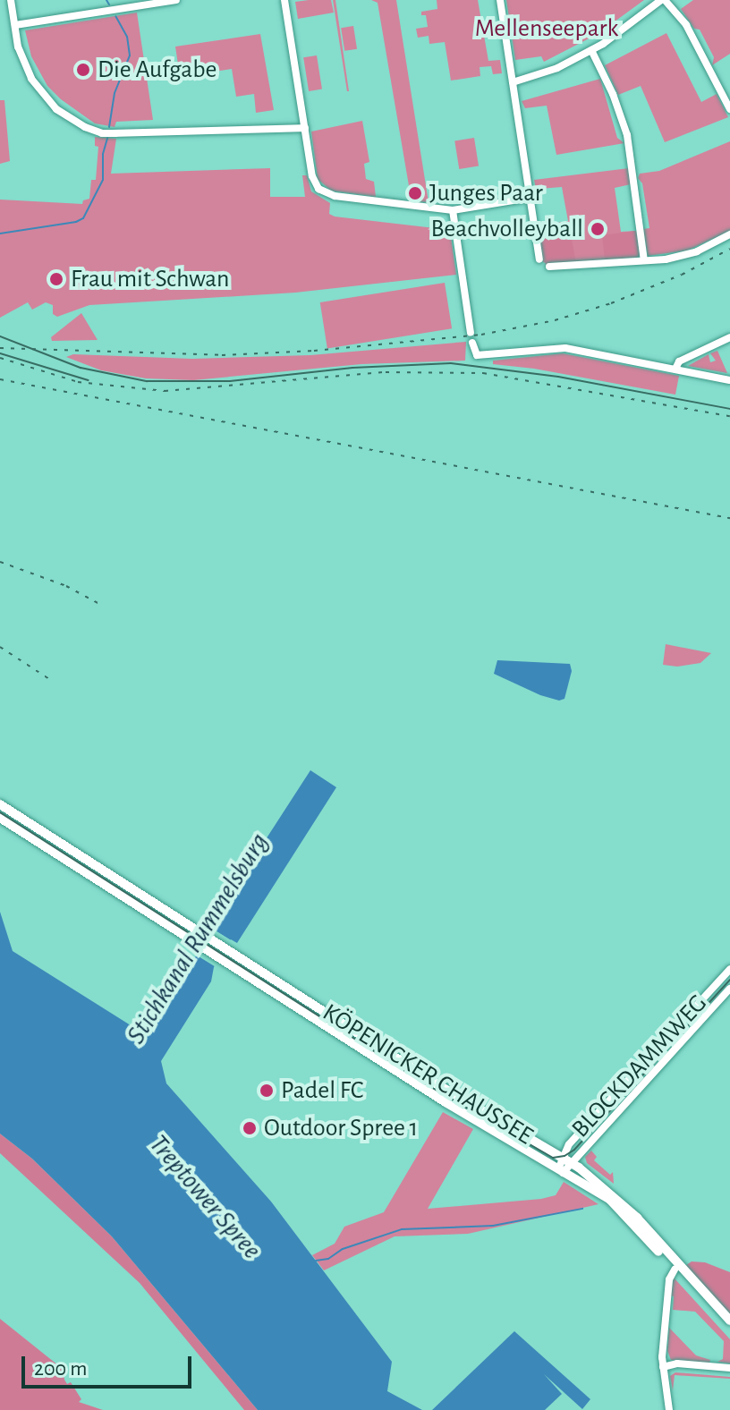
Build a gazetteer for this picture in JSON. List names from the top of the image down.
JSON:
{
  "streets": {
    "main road": ["KÖPENICKER CHAUSSEE"],
    "street": ["BLOCKDAMMWEG"]
  },
  "crossings": [
    ["BLOCKDAMMWEG", "KÖPENICKER CHAUSSEE"]
  ],
  "water": ["Stichkanal Rummelsburg", "Treptower Spree"],
  "parks": ["Mellenseepark"],
  "places": [
    "Die Aufgabe",
    "Junges Paar",
    "Beachvolleyball",
    "Frau mit Schwan",
    "Padel FC",
    "Outdoor Spree 1"
  ],
  "scale_bar": "200 m"
}
